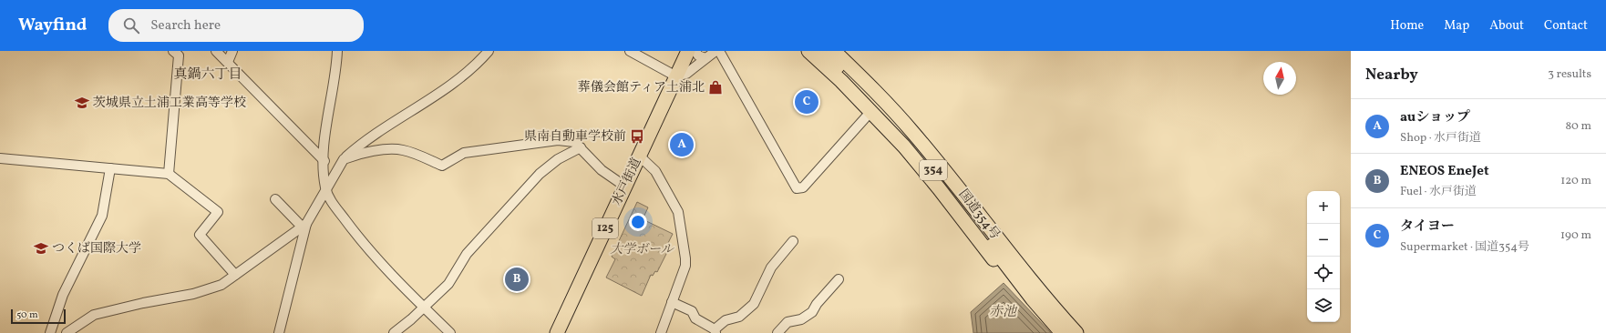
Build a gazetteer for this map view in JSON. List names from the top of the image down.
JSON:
{
  "streets": {
    "highway": [
      "354",
      "水戸街道",
      "国道354号",
      "125"
    ]
  },
  "districts": ["真鍋六丁目"],
  "water": ["赤池"],
  "parks": ["大学ボール"],
  "places": {
    "shop": ["葬儀会館ティア土浦北"],
    "school or university": ["茨城県立土浦工業高等学校", "つくば国際大学"],
    "bus stop": ["県南自動車学校前"]
  },
  "scale_bar": "50 m",
  "north": "top",
  "page": {
    "header": "Wayfind",
    "search": "Search here",
    "nav": [
      "Home",
      "Map",
      "About",
      "Contact"
    ],
    "heading": ["Nearby", "3 results"],
    "pins": ["C", "A", "B"],
    "list": [
      {
        "mark": "A",
        "name": "auショップ",
        "note": "Shop · 水戸街道",
        "value": "80 m"
      },
      {
        "mark": "B",
        "name": "ENEOS EneJet",
        "note": "Fuel · 水戸街道",
        "value": "120 m"
      },
      {
        "mark": "C",
        "name": "タイヨー",
        "note": "Supermarket · 国道354号",
        "value": "190 m"
      }
    ],
    "map_buttons": ["+", "−"],
    "scale": "50 m"
  }
}
